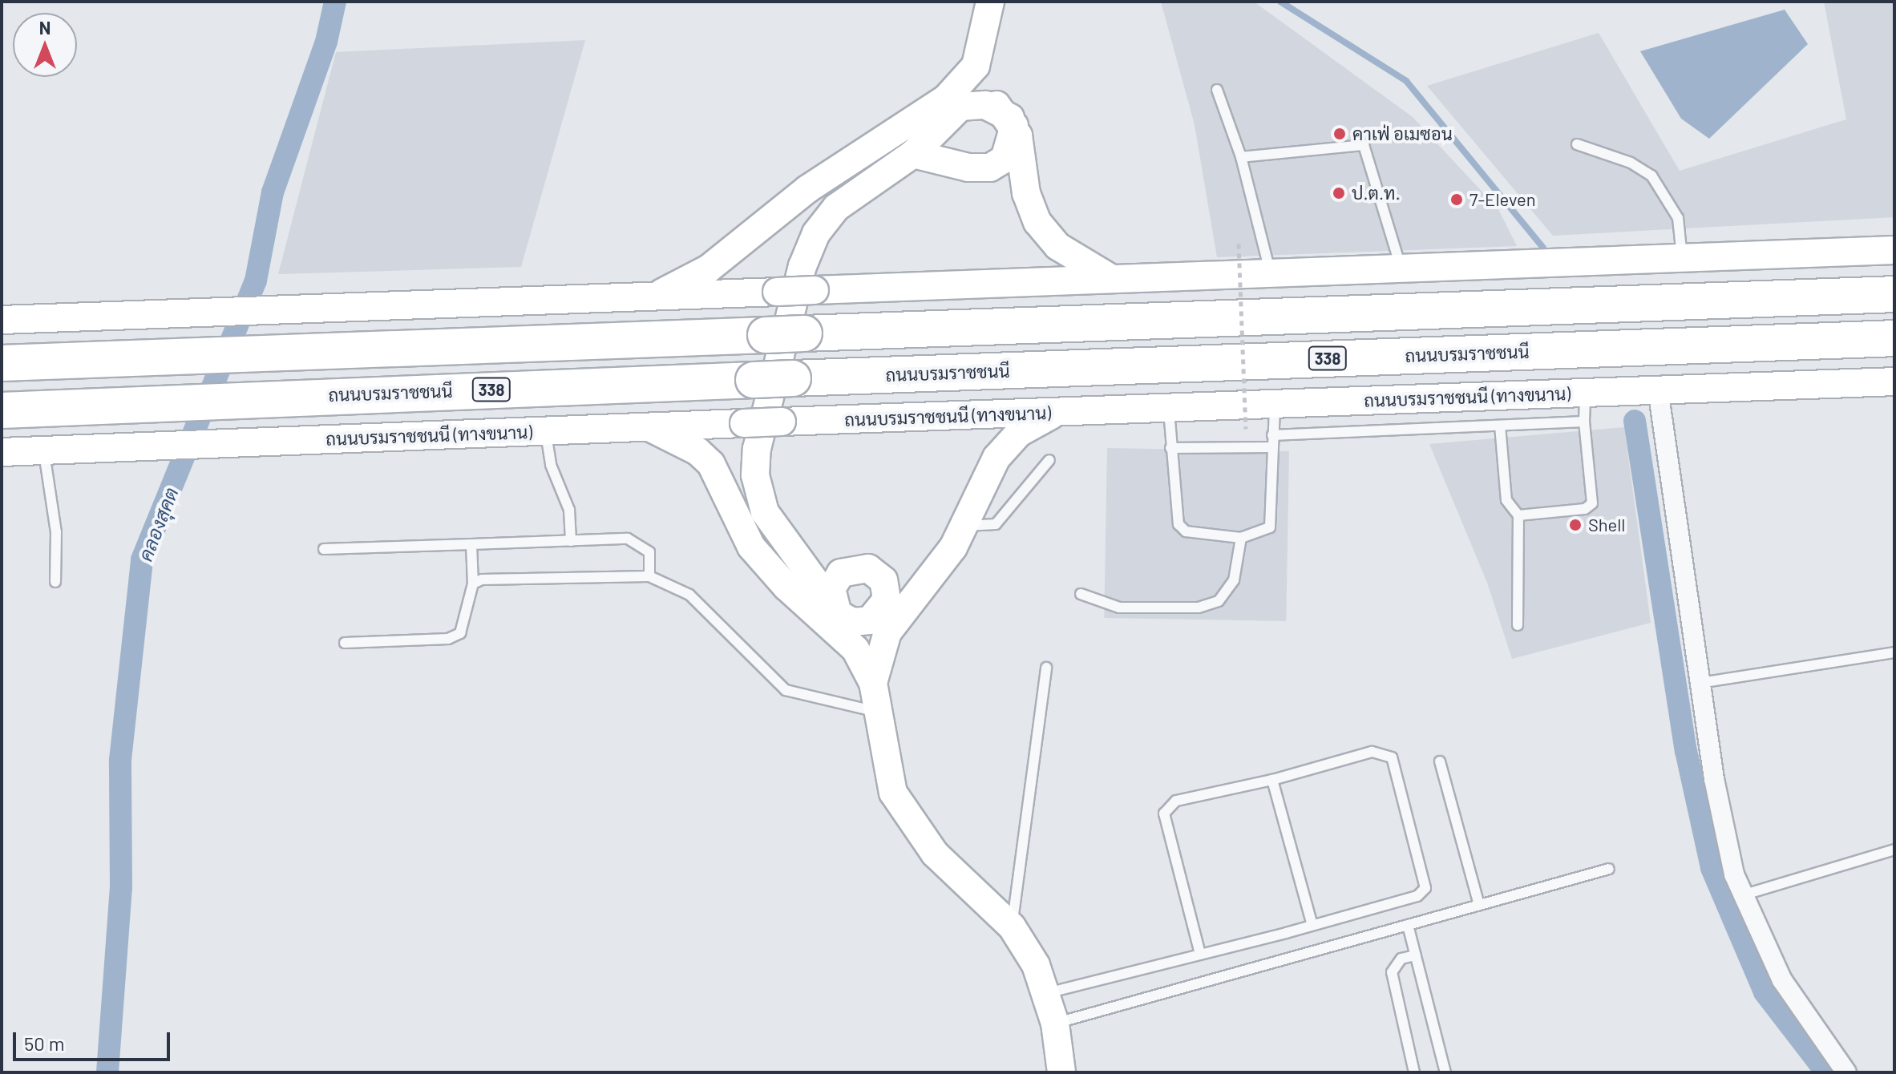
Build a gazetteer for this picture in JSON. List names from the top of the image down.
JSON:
{
  "streets": {
    "highway": ["ถนนบรมราชชนนี", "338"],
    "main road": ["ถนนบรมราชชนนี (ทางขนาน)"]
  },
  "water": ["คลองสุคต"],
  "places": [
    "คาเฟ่ อเมซอน",
    "ป.ต.ท.",
    "7-Eleven",
    "Shell"
  ],
  "scale_bar": "50 m",
  "north": "top"
}
